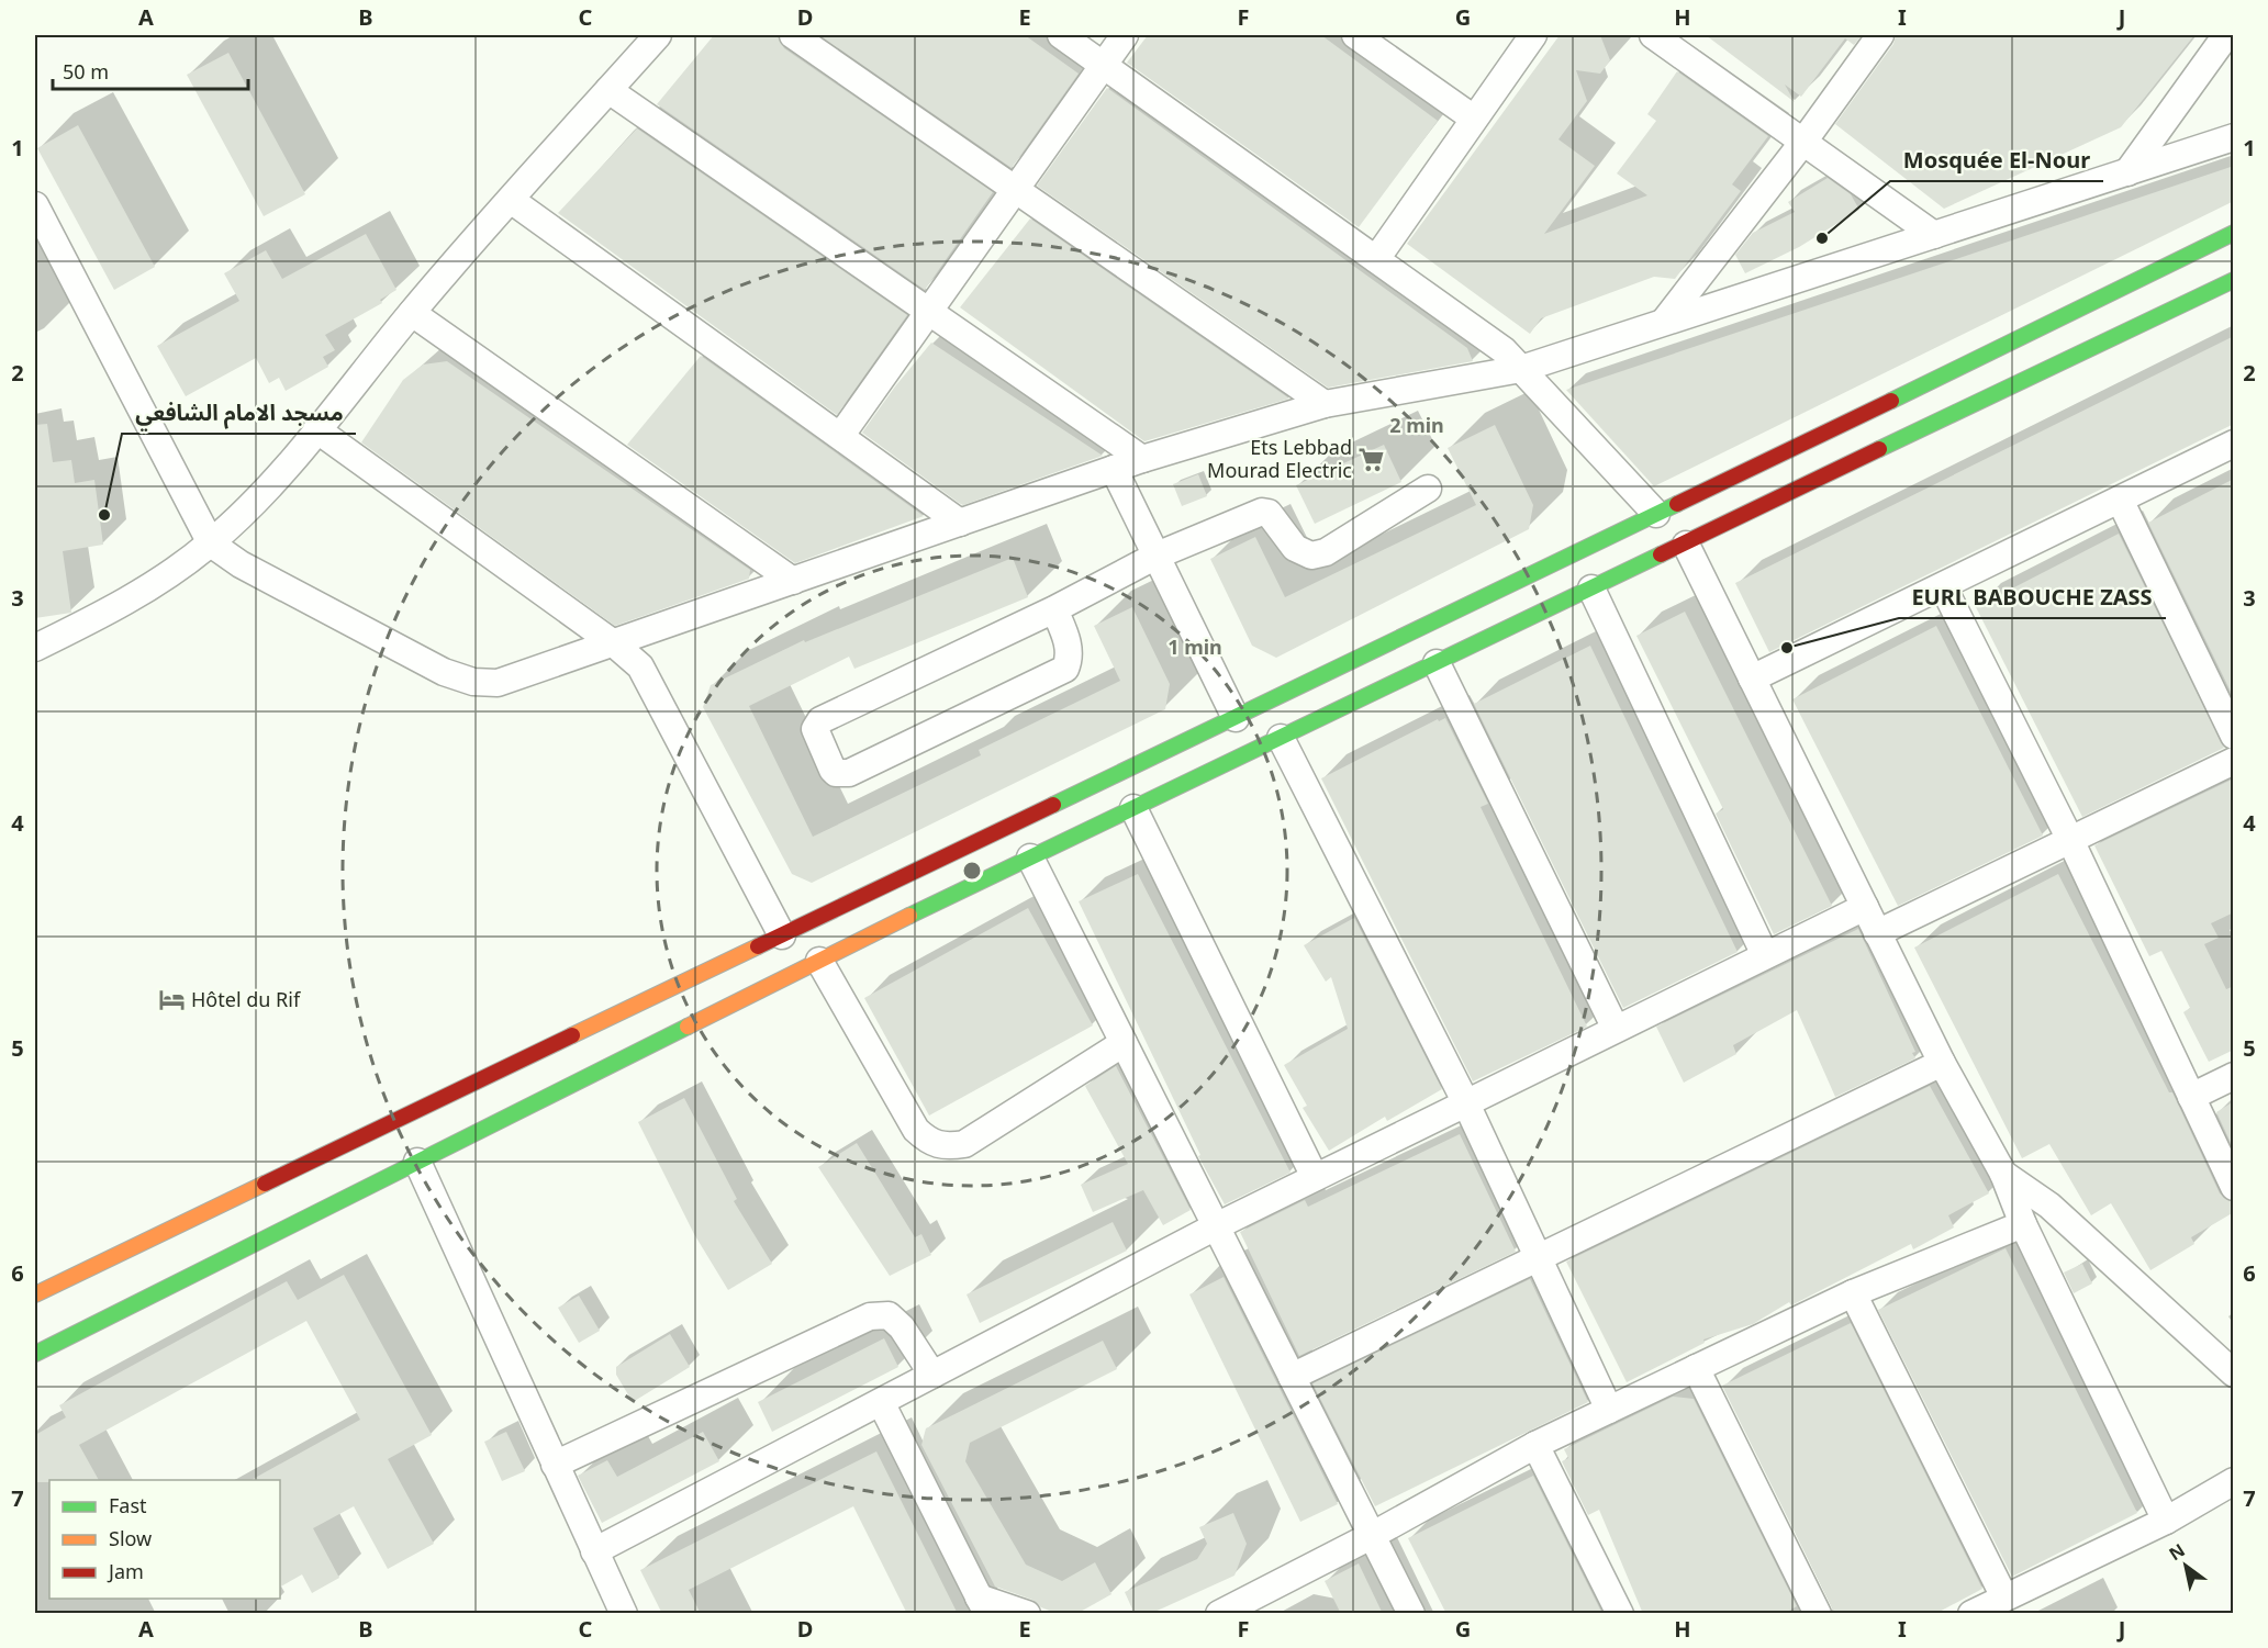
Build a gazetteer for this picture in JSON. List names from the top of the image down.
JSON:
{
  "places": {
    "other": ["Mosquée El-Nour", "مسجد الامام الشافعي", "EURL BABOUCHE ZASS"],
    "supermarket": ["Ets Lebbad Mourad Electric"],
    "hotel": ["Hôtel du Rif"]
  },
  "legend": ["Fast", "Slow", "Jam"],
  "scale_bar": "50 m",
  "north": "top left",
  "grid": {
    "columns": [
      "A",
      "B",
      "C",
      "D",
      "E",
      "F",
      "G",
      "H",
      "I",
      "J"
    ],
    "rows": [
      "1",
      "2",
      "3",
      "4",
      "5",
      "6",
      "7"
    ]
  },
  "rings": ["2 min", "1 min"]
}
